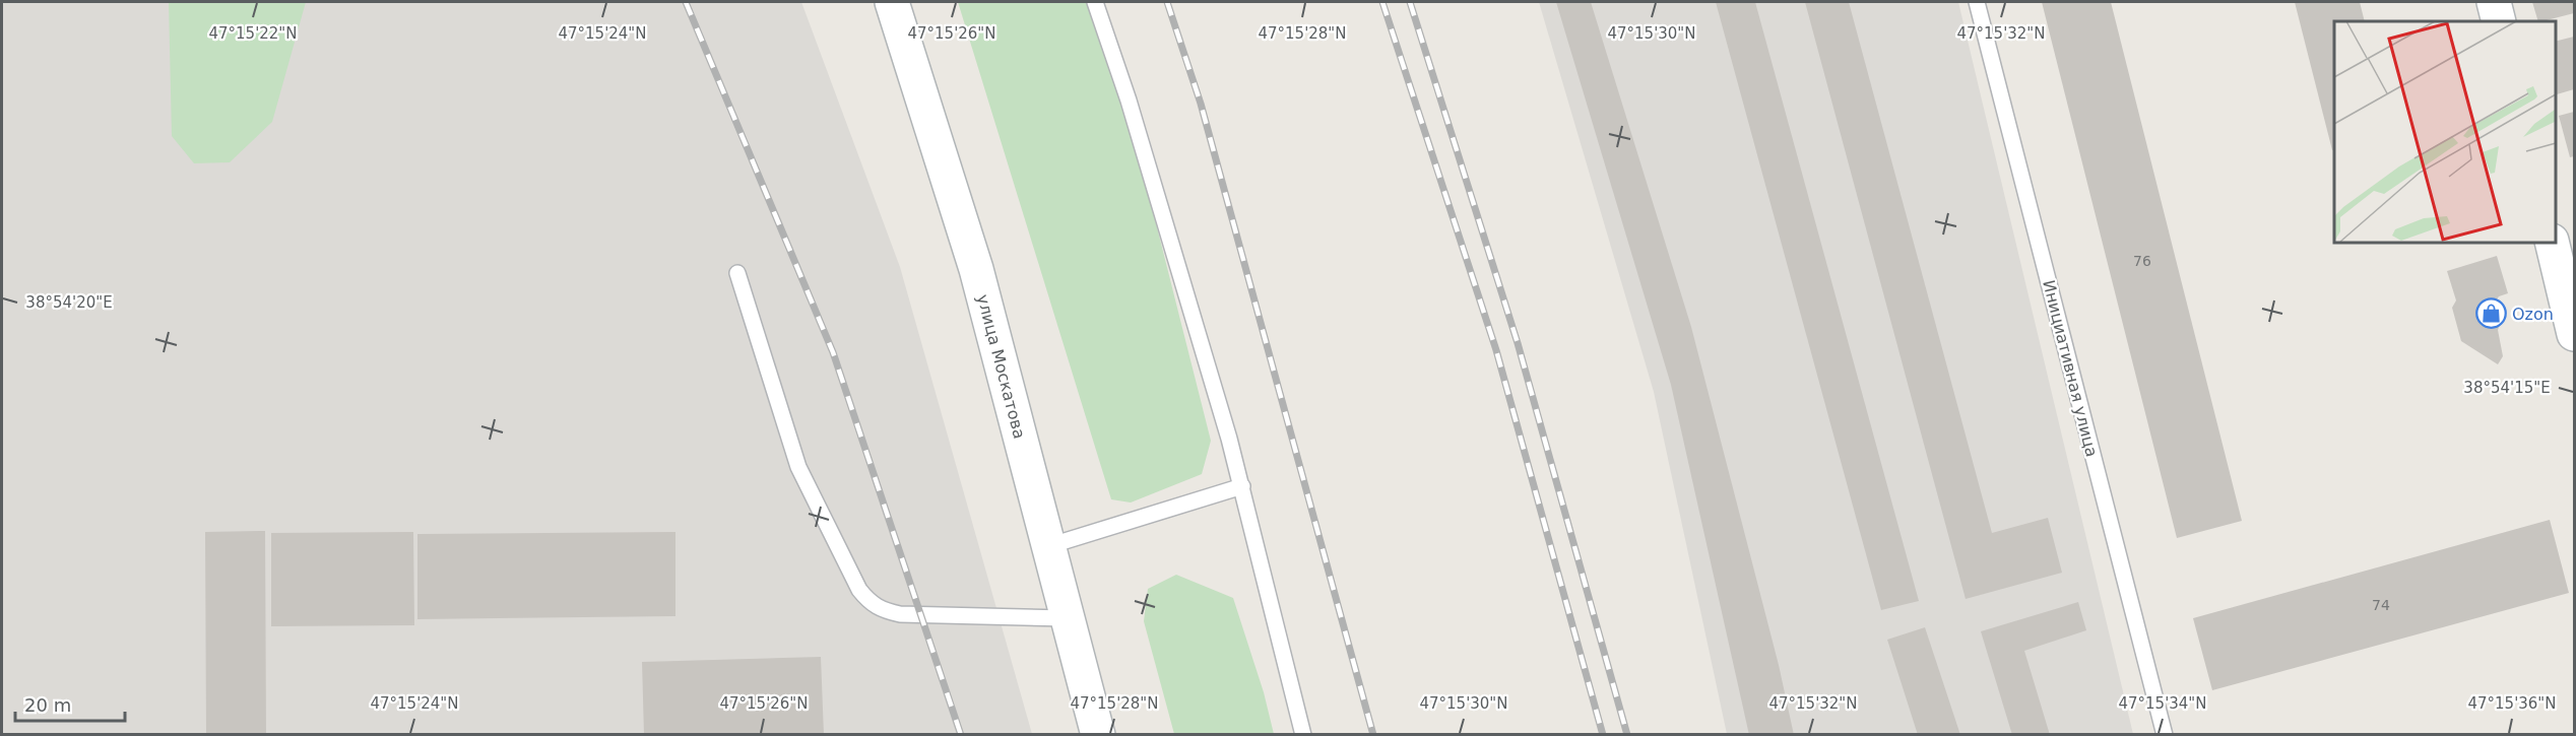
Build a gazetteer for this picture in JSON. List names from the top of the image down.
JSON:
{
  "streets": {
    "main road": ["улица Москатова"],
    "lane": ["Инициативная улица"]
  },
  "places": {
    "shop": ["Ozon"]
  },
  "house_numbers": ["76", "74"],
  "scale_bar": "20 m",
  "coordinates": [
    "47°15'22\"N",
    "47°15'24\"N",
    "47°15'26\"N",
    "47°15'28\"N",
    "47°15'30\"N",
    "47°15'32\"N",
    "38°54'20\"E",
    "38°54'15\"E",
    "47°15'34\"N",
    "47°15'36\"N"
  ]
}
